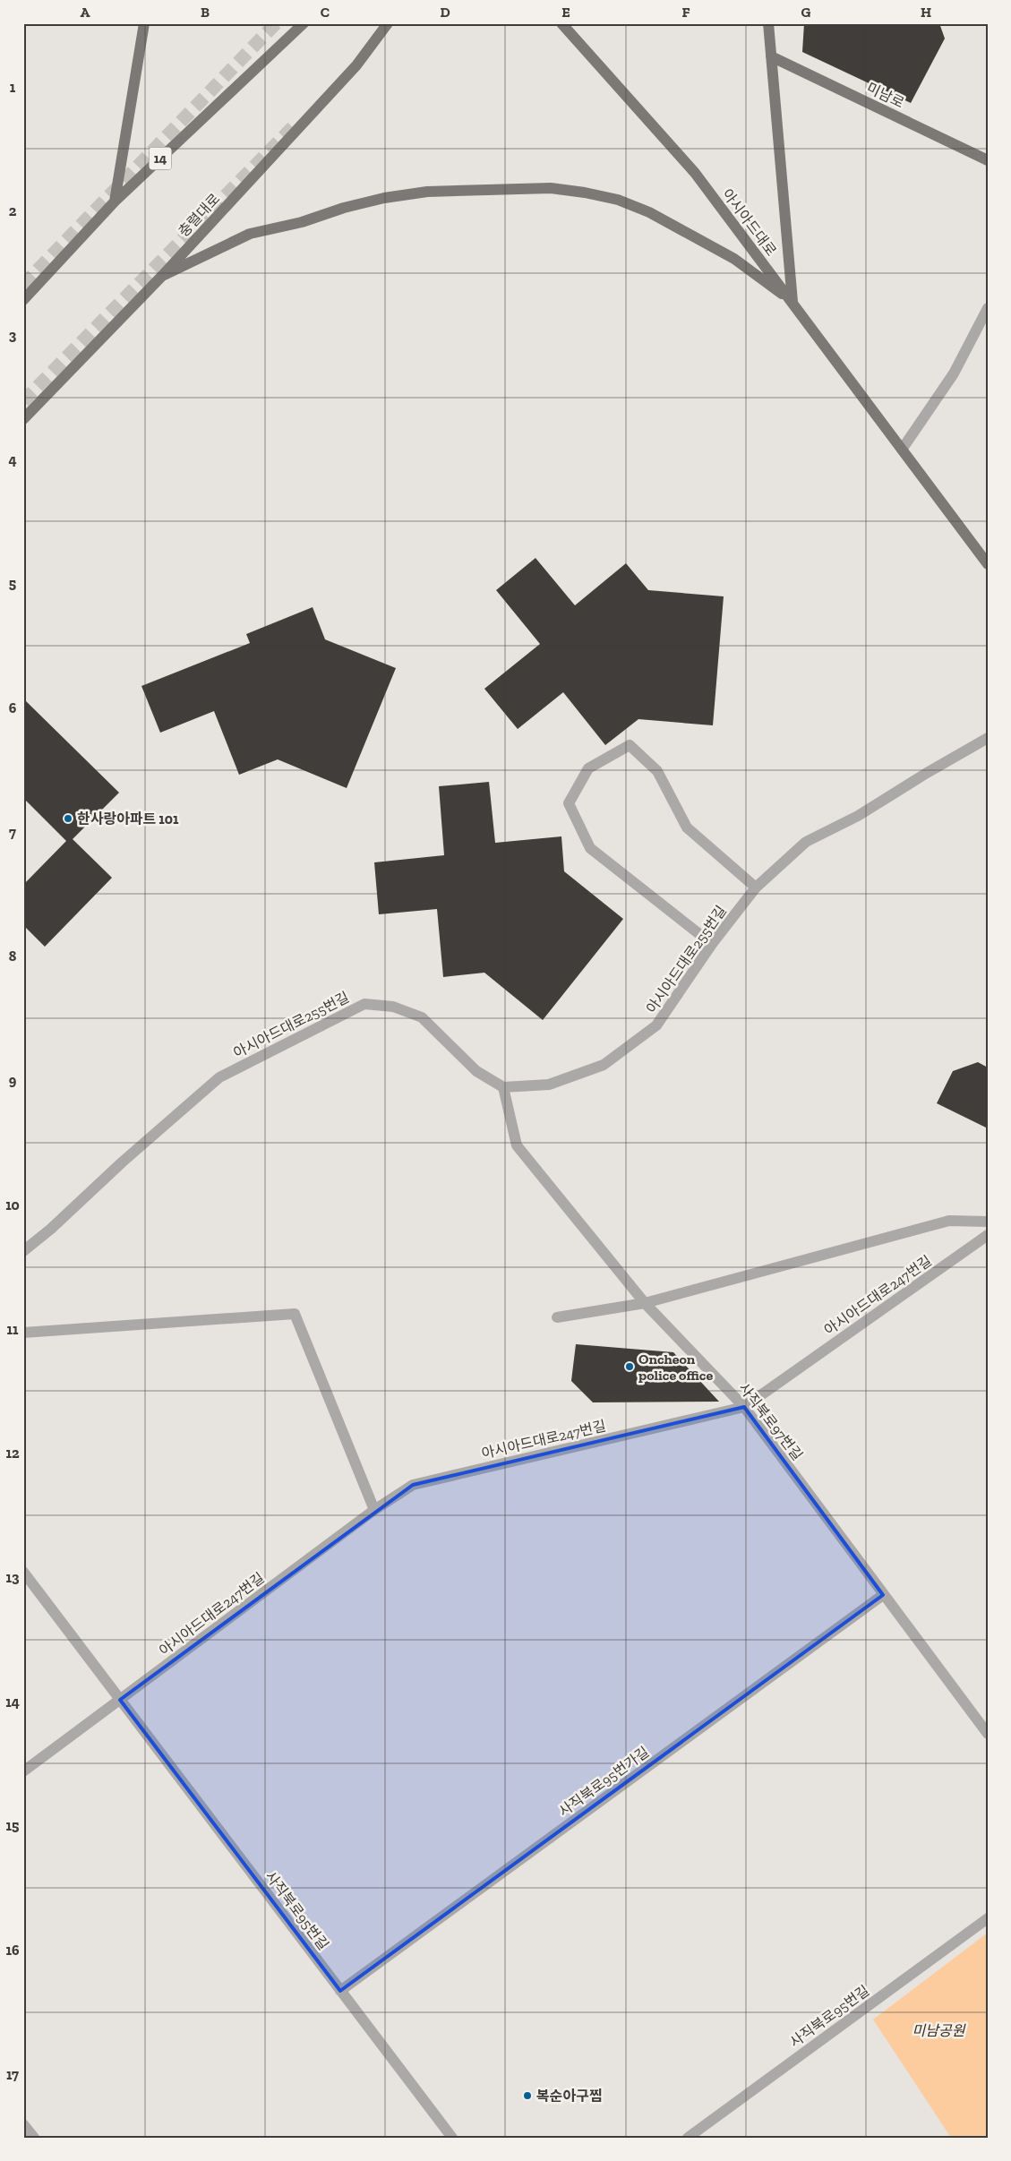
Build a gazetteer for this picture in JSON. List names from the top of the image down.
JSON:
{
  "streets": {
    "main road": [
      "미남로",
      "14",
      "충렬대로",
      "아시아드대로"
    ],
    "street": [
      "아시아드대로255번길",
      "아시아드대로247번길",
      "사직북로97번길",
      "사직북로95번가길",
      "사직북로95번길"
    ]
  },
  "crossings": [
    ["아시아드대로255번길", "사직북로97번길"],
    ["아시아드대로247번길", "사직북로97번길"],
    ["아시아드대로247번길", "사직북로95번길"],
    ["사직북로97번길", "사직북로95번가길"],
    ["사직북로95번가길", "사직북로95번길"]
  ],
  "parks": ["미남공원"],
  "places": ["한사랑아파트 101", "Oncheon police office", "복순아구찜"],
  "grid": {
    "columns": [
      "A",
      "B",
      "C",
      "D",
      "E",
      "F",
      "G",
      "H"
    ],
    "rows": [
      "1",
      "2",
      "3",
      "4",
      "5",
      "6",
      "7",
      "8",
      "9",
      "10",
      "11",
      "12",
      "13",
      "14",
      "15",
      "16",
      "17"
    ]
  }
}
